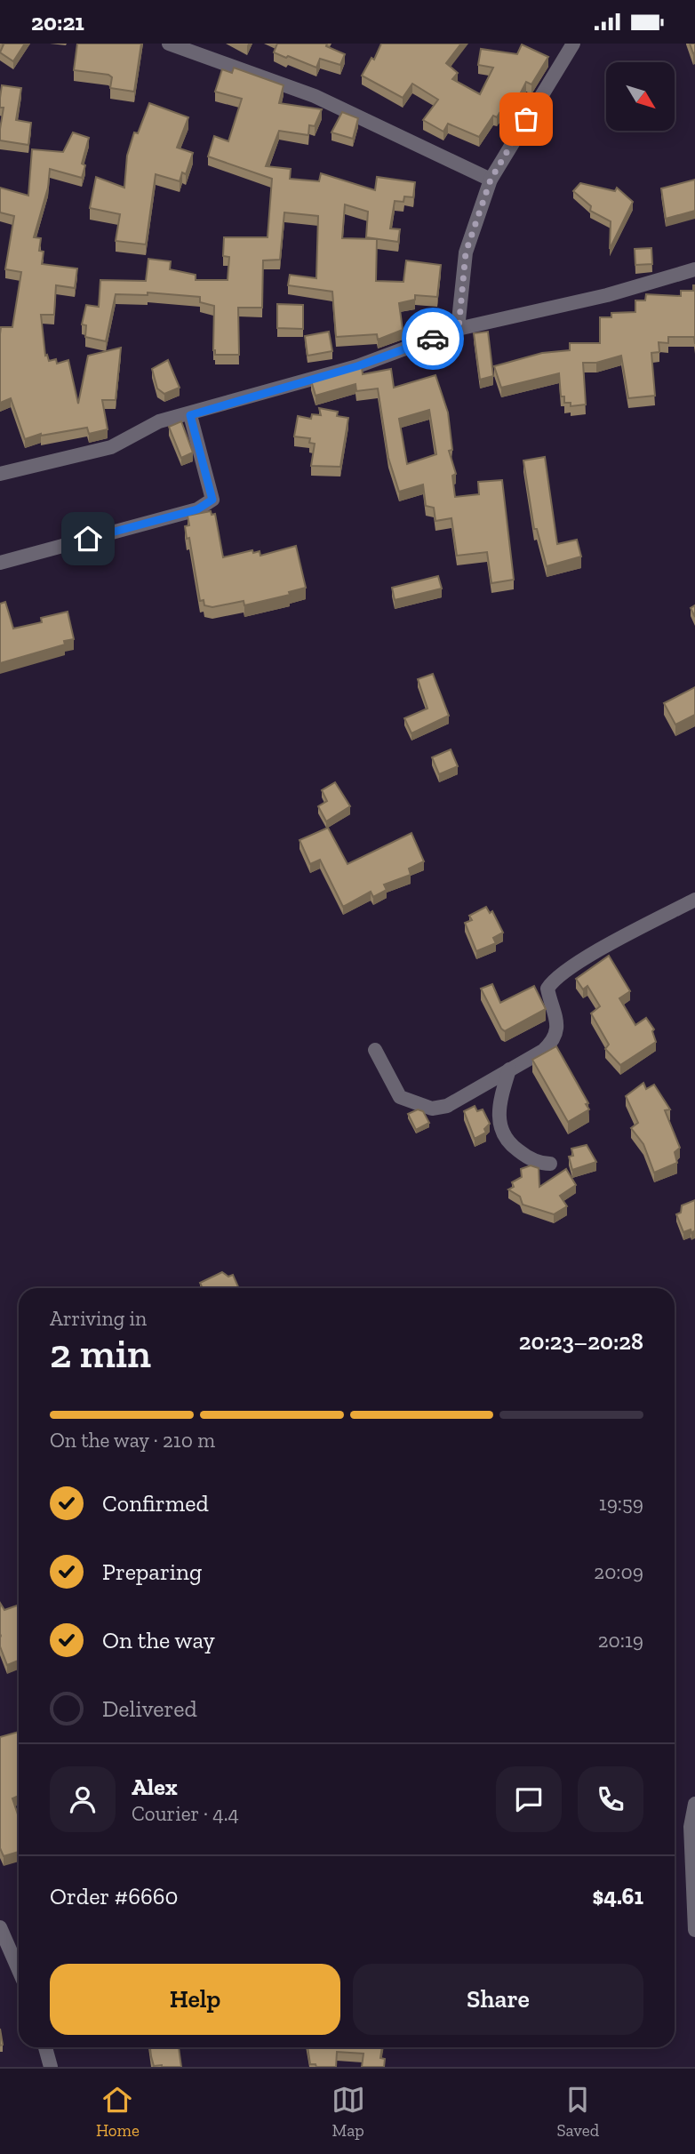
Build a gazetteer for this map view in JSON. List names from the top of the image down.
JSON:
{
  "north": "bottom right",
  "page": {
    "status": "20:21",
    "heading": ["2 min", "Arriving in", "20:23–20:28"],
    "panel": [
      "Alex",
      "Courier · 4.4",
      "Order #6660",
      "$4.61"
    ],
    "bar": "On the way · 210 m",
    "list": [
      ["Confirmed", "19:59"],
      ["Preparing", "20:09"],
      ["On the way", "20:19"],
      "Delivered"
    ],
    "buttons": ["Help", "Share"],
    "tabs": ["Home", "Map", "Saved"]
  }
}
